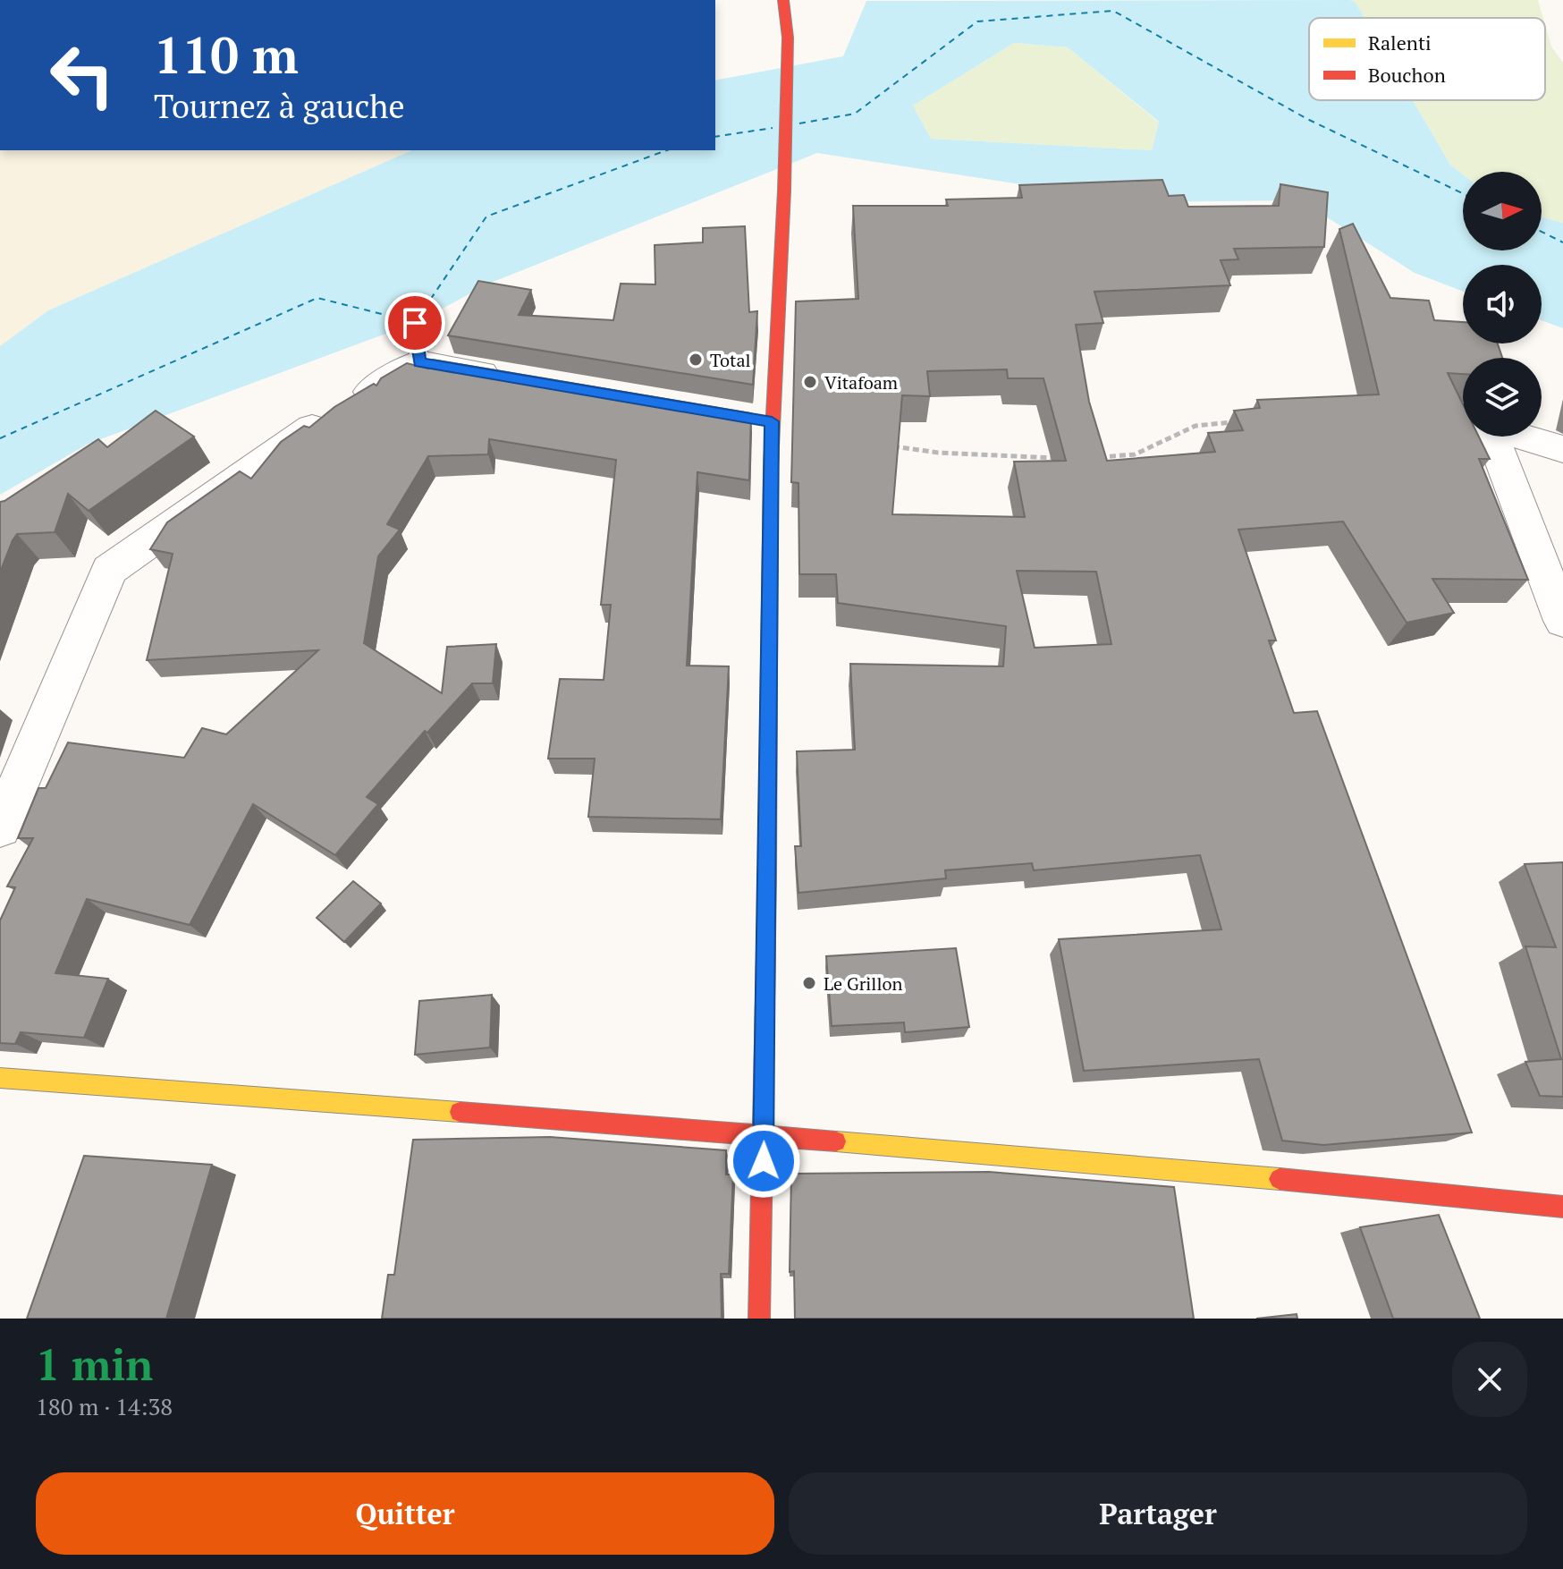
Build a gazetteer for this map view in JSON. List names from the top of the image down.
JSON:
{
  "places": ["Total", "Vitafoam", "Le Grillon"],
  "legend": ["Ralenti", "Bouchon"],
  "north": "right",
  "page": {
    "turn": ["110 m", "Tournez à gauche"],
    "heading": ["1 min", "180 m · 14:38"],
    "buttons": ["Quitter", "Partager"]
  }
}
